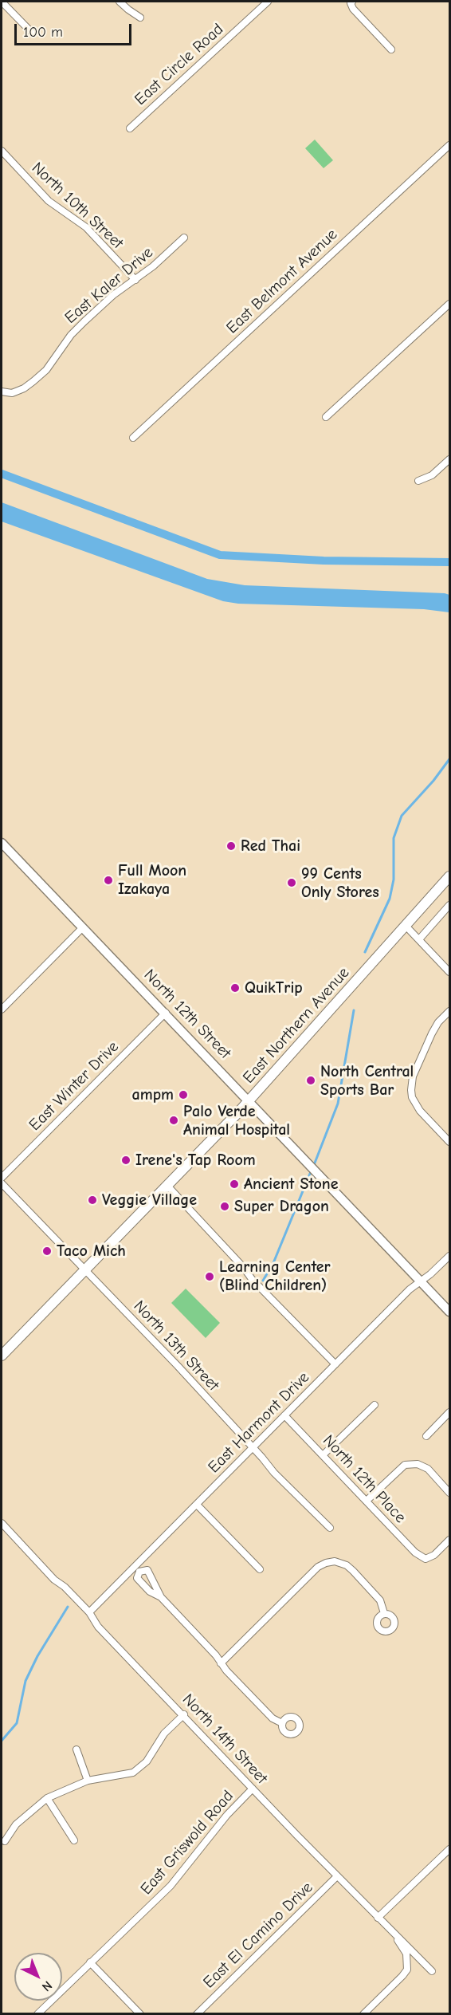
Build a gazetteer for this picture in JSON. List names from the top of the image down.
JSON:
{
  "streets": {
    "main road": ["East Northern Avenue"],
    "street": [
      "East Circle Road",
      "North 10th Street",
      "East Belmont Avenue",
      "East Kaler Drive",
      "North 12th Street",
      "East Winter Drive",
      "North 13th Street",
      "East Harmont Drive",
      "North 12th Place",
      "North 14th Street",
      "East Griswold Road",
      "East El Camino Drive"
    ]
  },
  "crossings": [
    ["North 10th Street", "East Kaler Drive"],
    ["North 12th Street", "East Northern Avenue"],
    ["North 12th Street", "East Winter Drive"],
    ["North 12th Street", "East Harmont Drive"],
    ["East Northern Avenue", "North 13th Street"],
    ["North 13th Street", "East Harmont Drive"],
    ["East Harmont Drive", "North 12th Place"],
    ["East Harmont Drive", "North 14th Street"],
    ["North 14th Street", "East Griswold Road"],
    ["North 14th Street", "East El Camino Drive"]
  ],
  "places": [
    "Red Thai",
    "Full Moon Izakaya",
    "99 Cents Only Stores",
    "QuikTrip",
    "North Central Sports Bar",
    "ampm",
    "Palo Verde Animal Hospital",
    "Irene's Tap Room",
    "Ancient Stone",
    "Veggie Village",
    "Super Dragon",
    "Taco Mich",
    "Learning Center (Blind Children)"
  ],
  "scale_bar": "100 m",
  "north": "bottom right"
}
